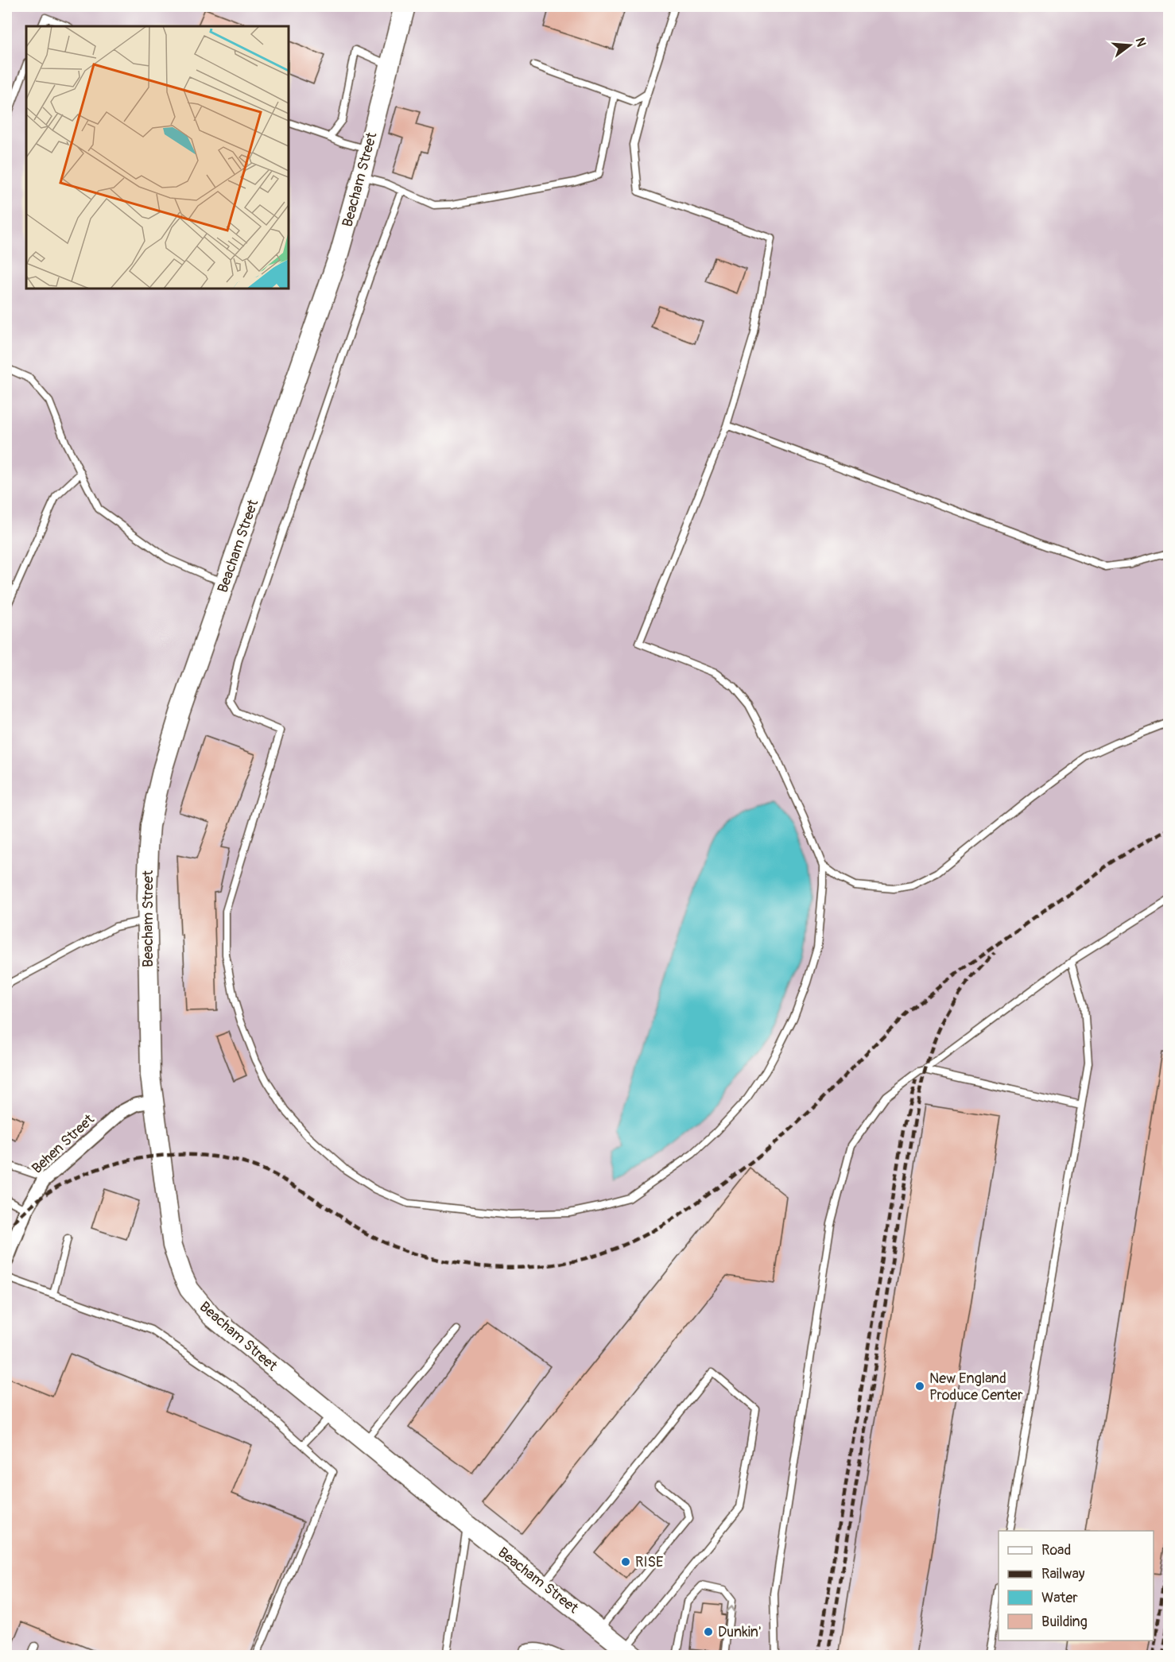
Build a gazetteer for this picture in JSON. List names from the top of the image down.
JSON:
{
  "streets": {
    "main road": ["Beacham Street"],
    "street": ["Behen Street"]
  },
  "crossings": [
    ["Beacham Street", "Behen Street"]
  ],
  "places": ["New England Produce Center", "RISE", "Dunkin'"],
  "legend": [
    "Road",
    "Railway",
    "Water",
    "Building"
  ],
  "north": "right"
}
